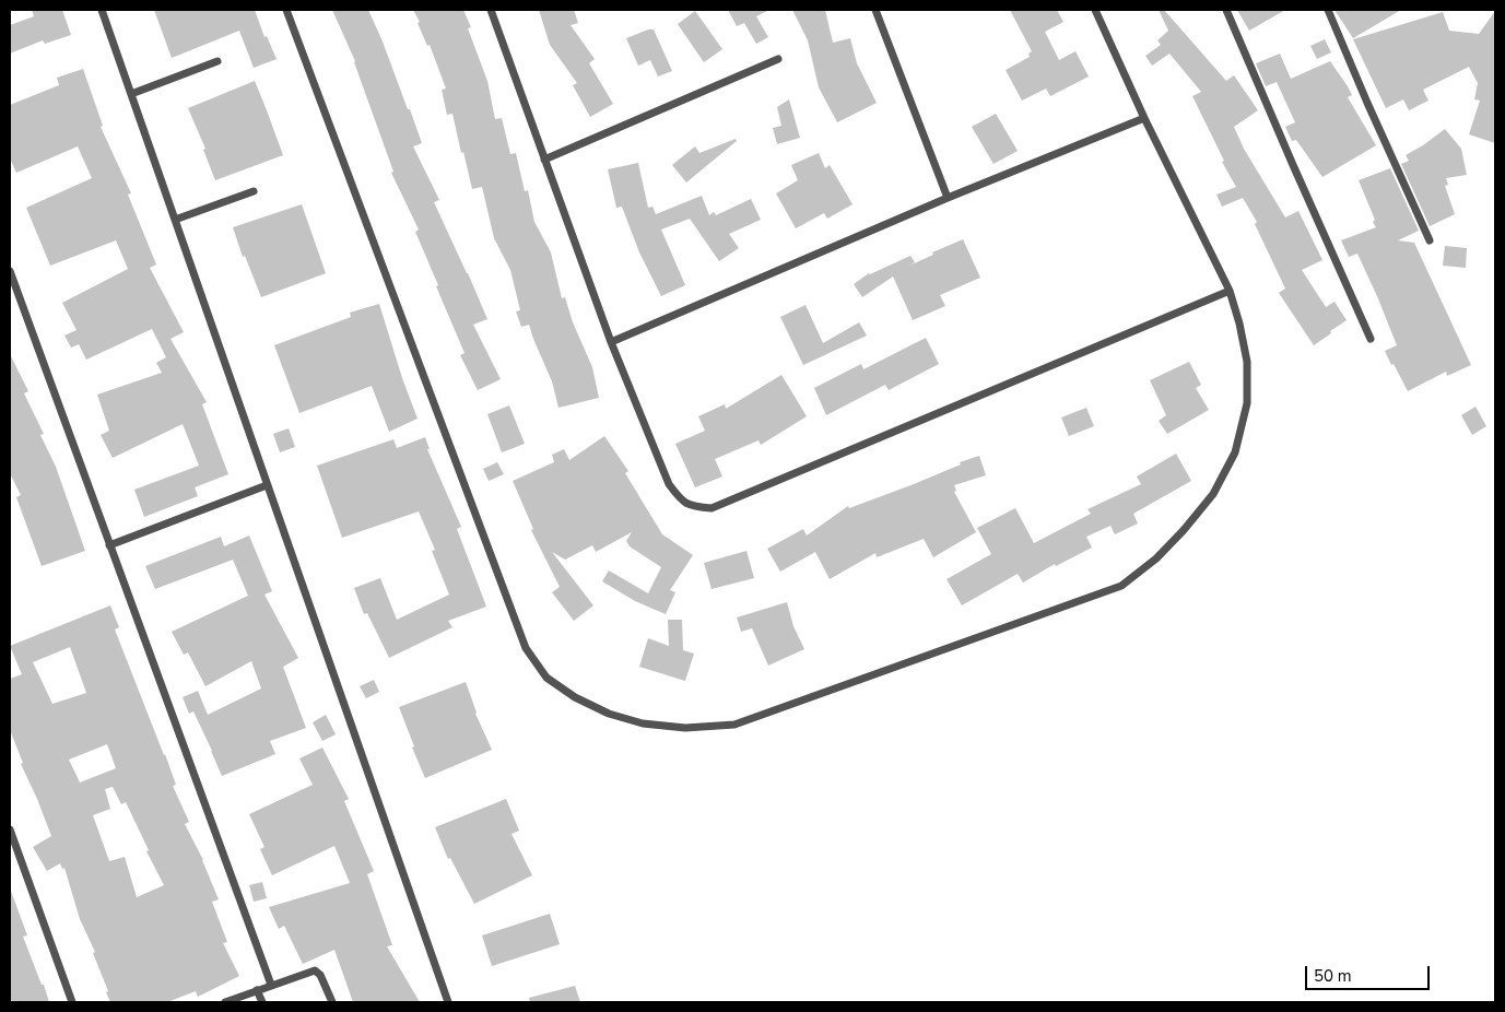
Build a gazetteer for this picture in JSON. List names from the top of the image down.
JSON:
{
  "scale_bar": "50 m"
}
